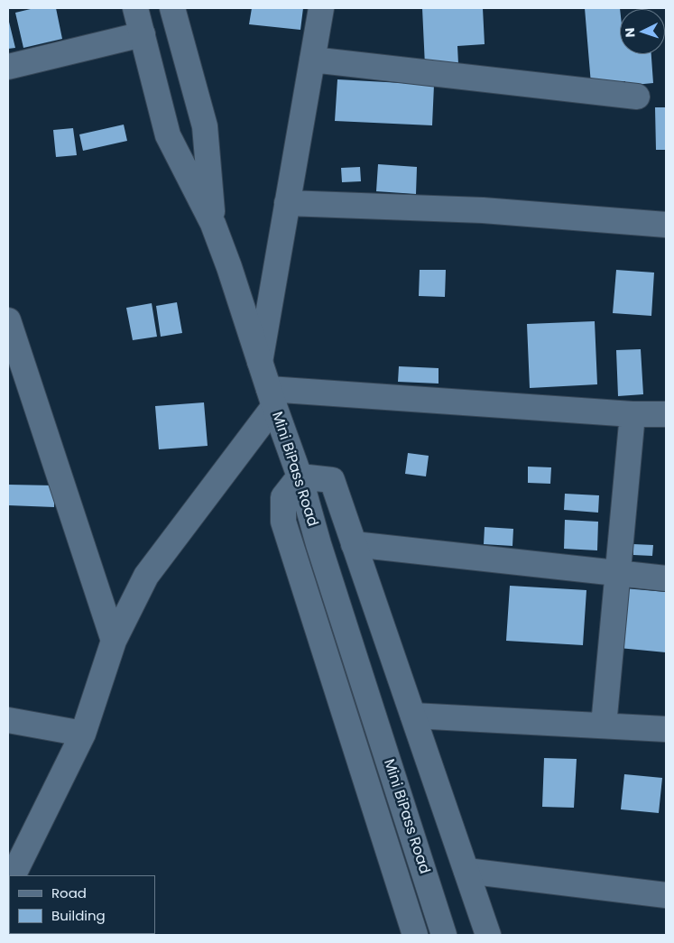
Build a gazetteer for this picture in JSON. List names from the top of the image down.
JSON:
{
  "streets": {
    "street": ["Mini BiPass Road"]
  },
  "legend": ["Road", "Building"],
  "north": "left"
}
